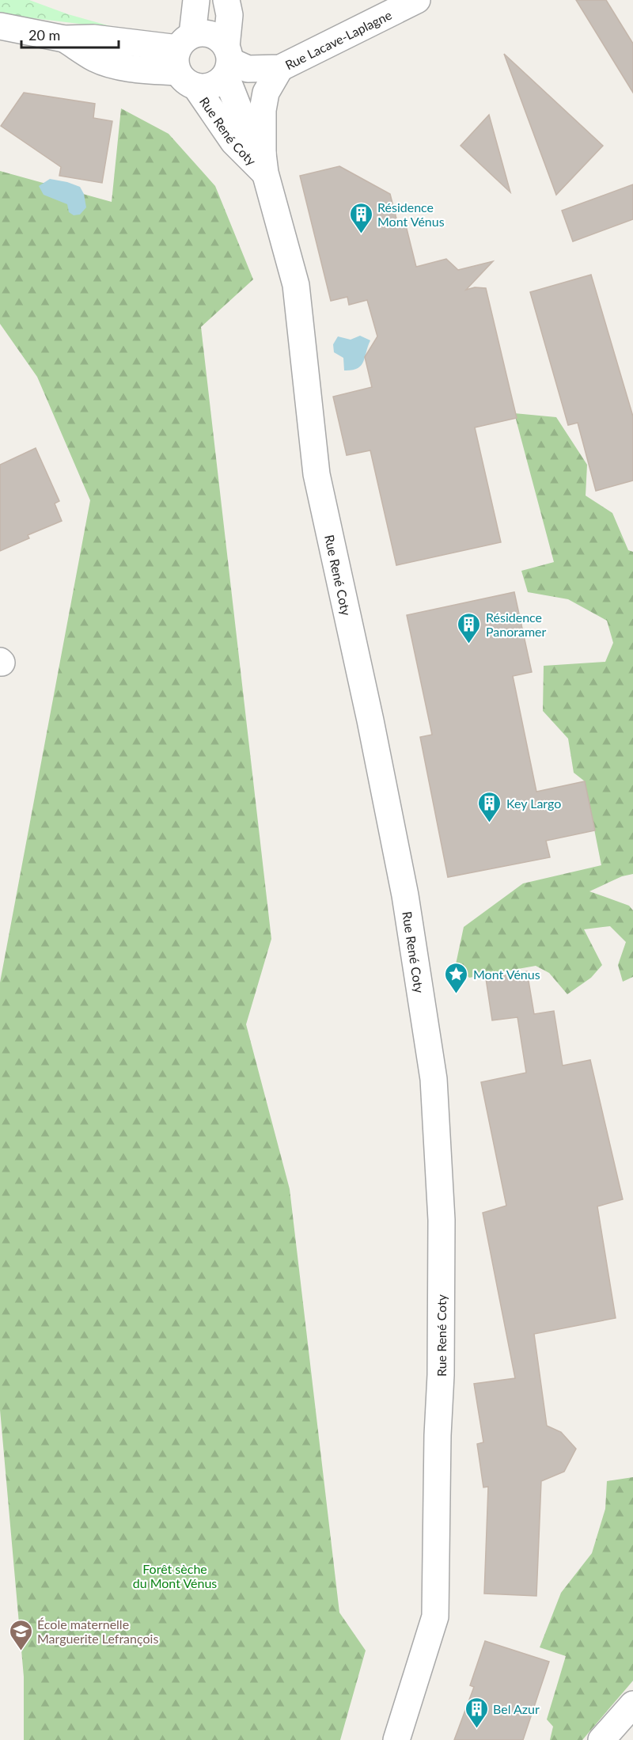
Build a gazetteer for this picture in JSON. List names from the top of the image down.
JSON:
{
  "streets": {
    "street": ["Rue Lacave-Laplagne", "Rue René Coty"]
  },
  "crossings": [
    ["Rue Lacave-Laplagne", "Rue René Coty"]
  ],
  "parks": ["Forêt sèche du Mont Vénus"],
  "places": {
    "building": [
      "Résidence Mont Vénus",
      "Résidence Panoramer",
      "Key Largo",
      "Bel Azur"
    ],
    "place": ["Mont Vénus"],
    "school or university": ["École maternelle Marguerite Lefrançois"]
  },
  "scale_bar": "20 m"
}
